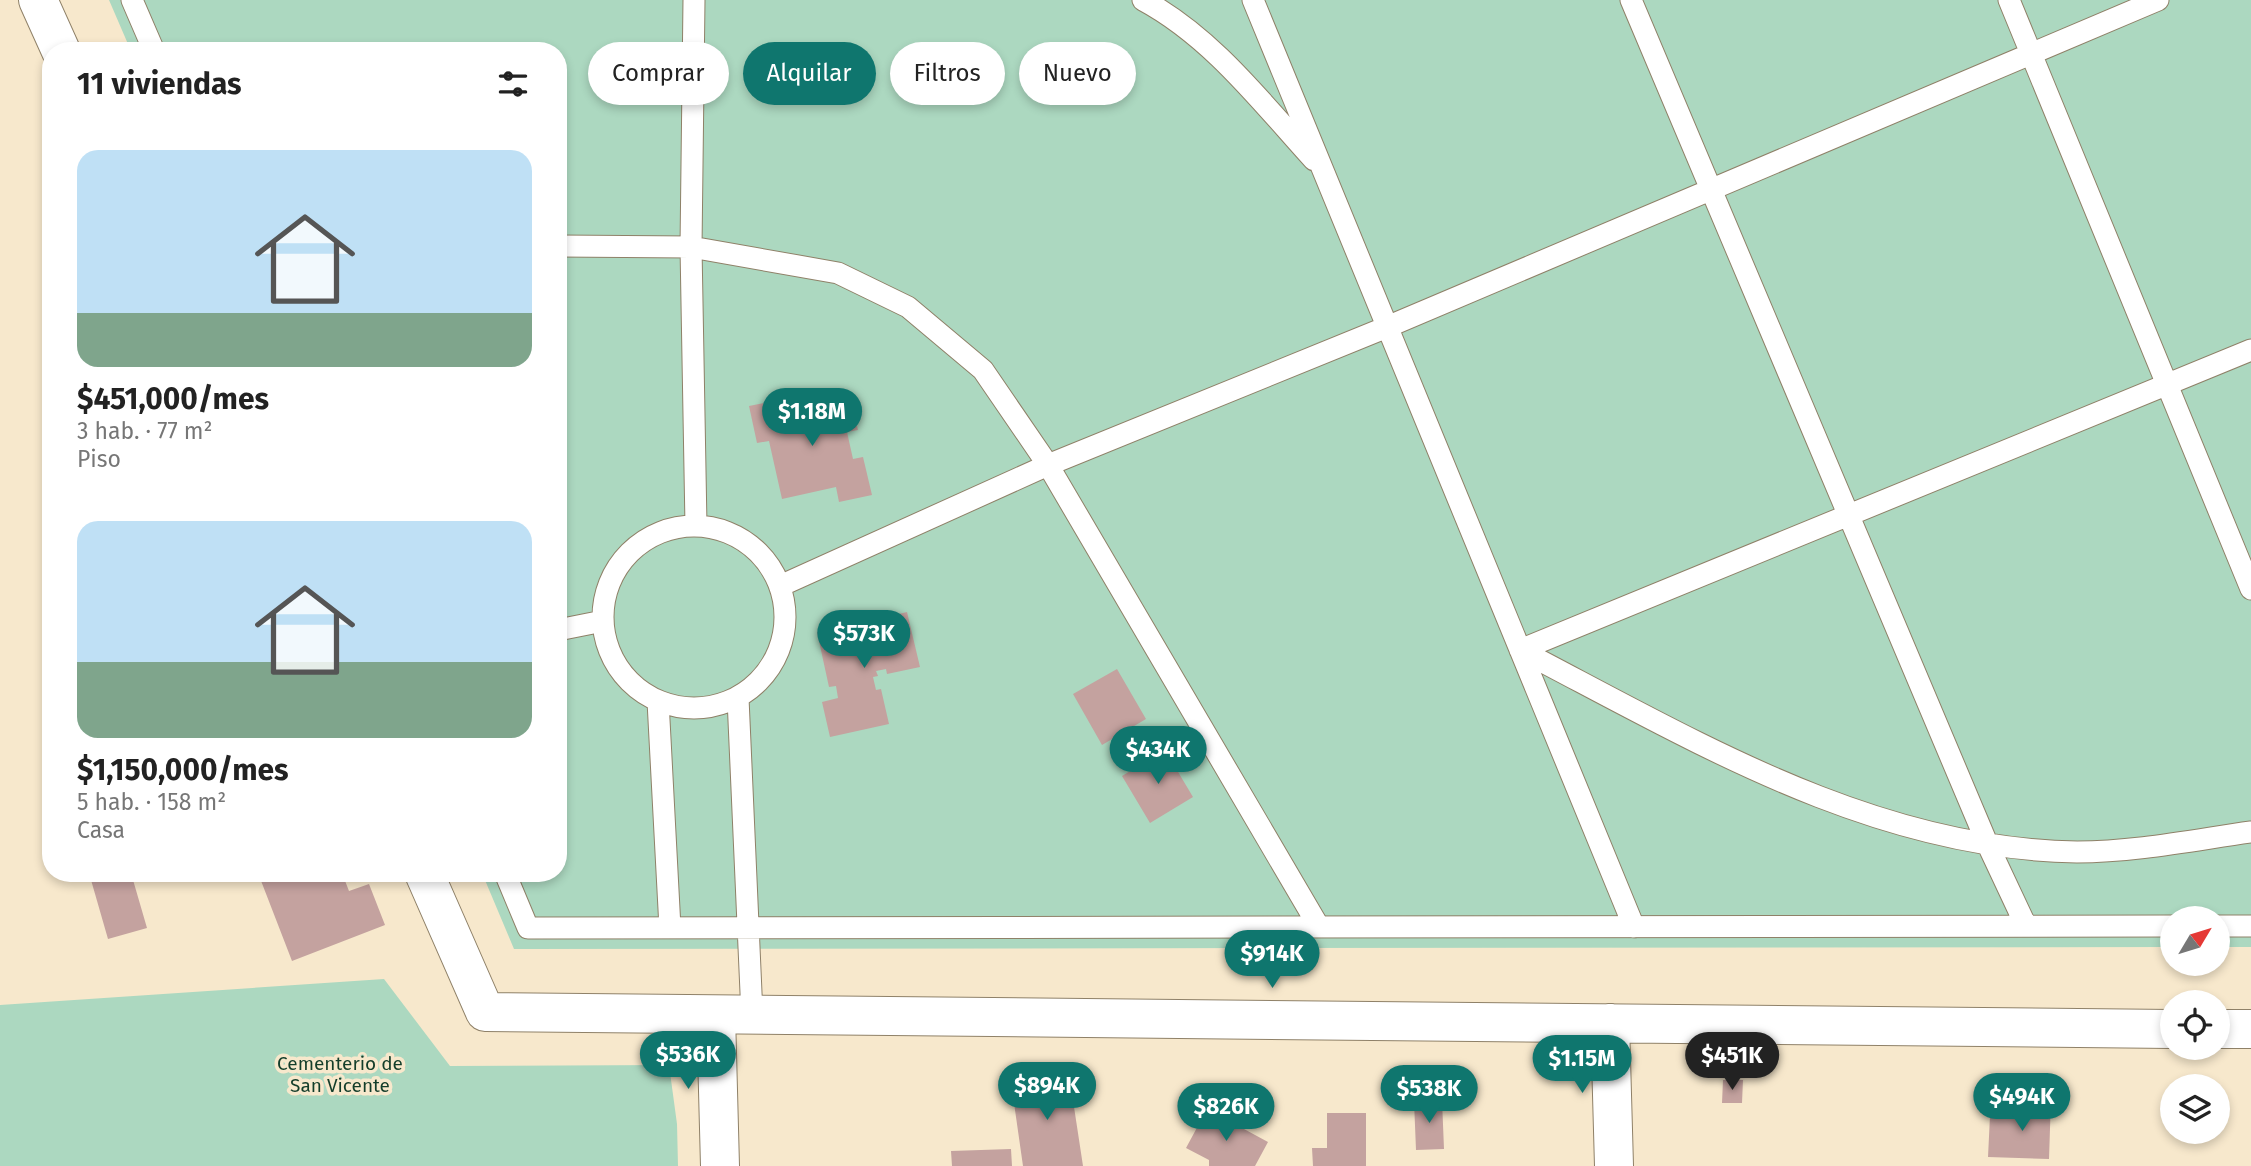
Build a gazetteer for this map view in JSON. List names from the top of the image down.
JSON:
{
  "parks": ["Cementerio de San Vicente"],
  "north": "top right",
  "page": {
    "chip": [
      "Comprar",
      "Alquilar",
      "Filtros",
      "Nuevo"
    ],
    "heading": "11 viviendas",
    "list": [
      {
        "name": "$451,000/mes",
        "note": "3 hab. · 77 m² · Piso"
      },
      {
        "name": "$1,150,000/mes",
        "note": "5 hab. · 158 m² · Casa"
      }
    ],
    "price": [
      "$1.18M",
      "$573K",
      "$434K",
      "$914K",
      "$536K",
      "$451K",
      "$1.15M",
      "$894K",
      "$538K",
      "$494K",
      "$826K"
    ]
  }
}
